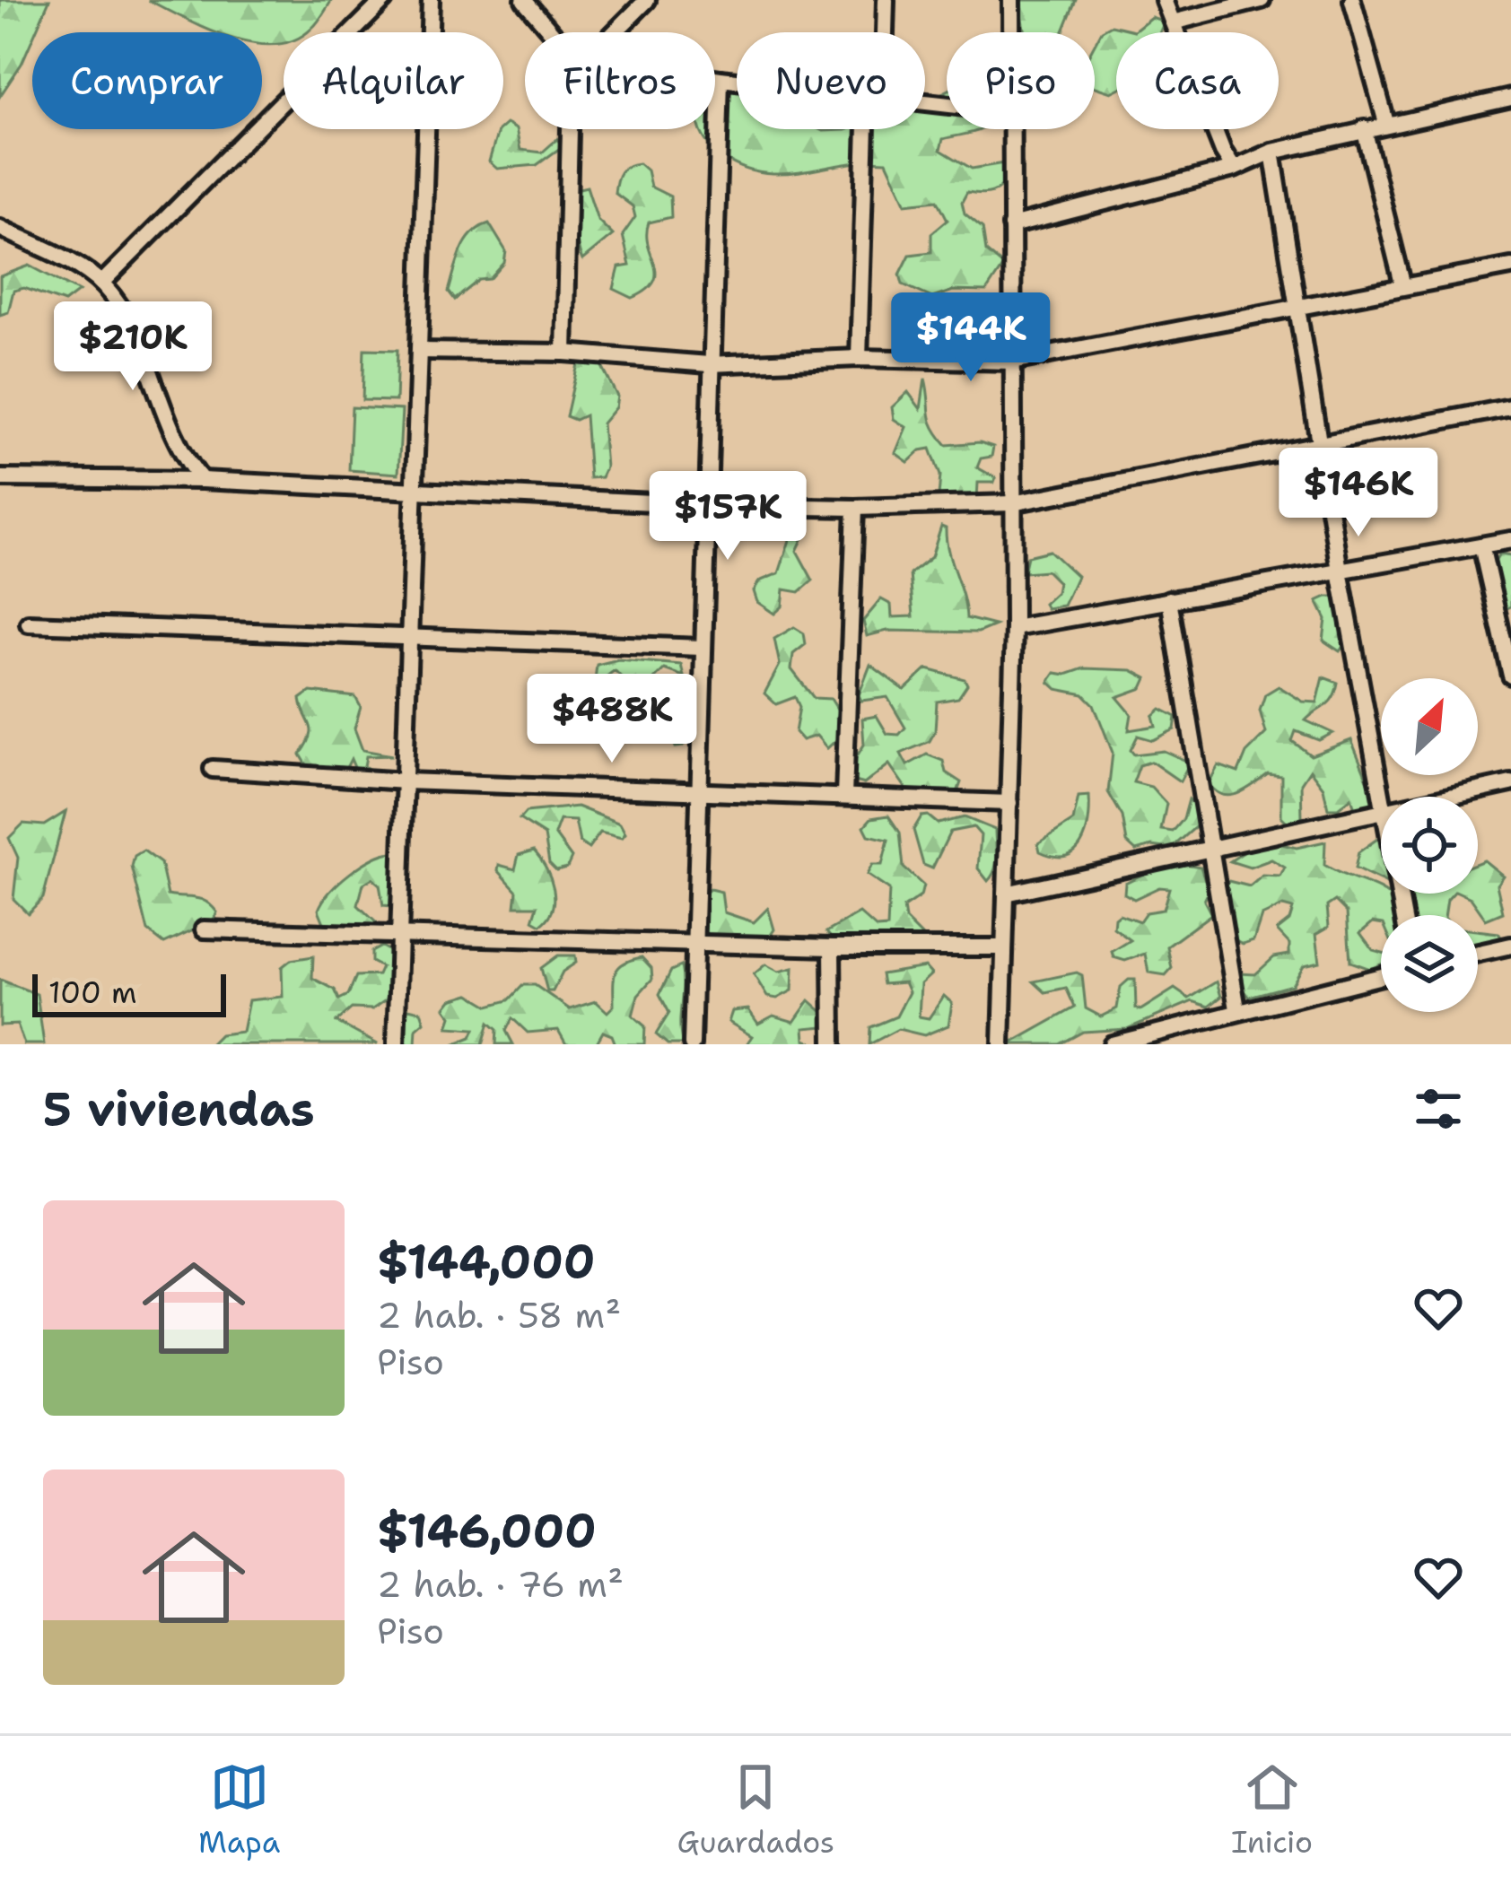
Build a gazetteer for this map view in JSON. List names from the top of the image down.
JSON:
{
  "scale_bar": "100 m",
  "north": "top right",
  "page": {
    "chip": [
      "Comprar",
      "Alquilar",
      "Filtros",
      "Nuevo",
      "Piso",
      "Casa"
    ],
    "price": [
      "$144K",
      "$210K",
      "$146K",
      "$157K",
      "$488K"
    ],
    "scale": "100 m",
    "heading": "5 viviendas",
    "list": [
      {
        "name": "$144,000",
        "note": "2 hab. · 58 m² · Piso"
      },
      {
        "name": "$146,000",
        "note": "2 hab. · 76 m² · Piso"
      }
    ],
    "tabs": ["Mapa", "Guardados", "Inicio"]
  }
}
